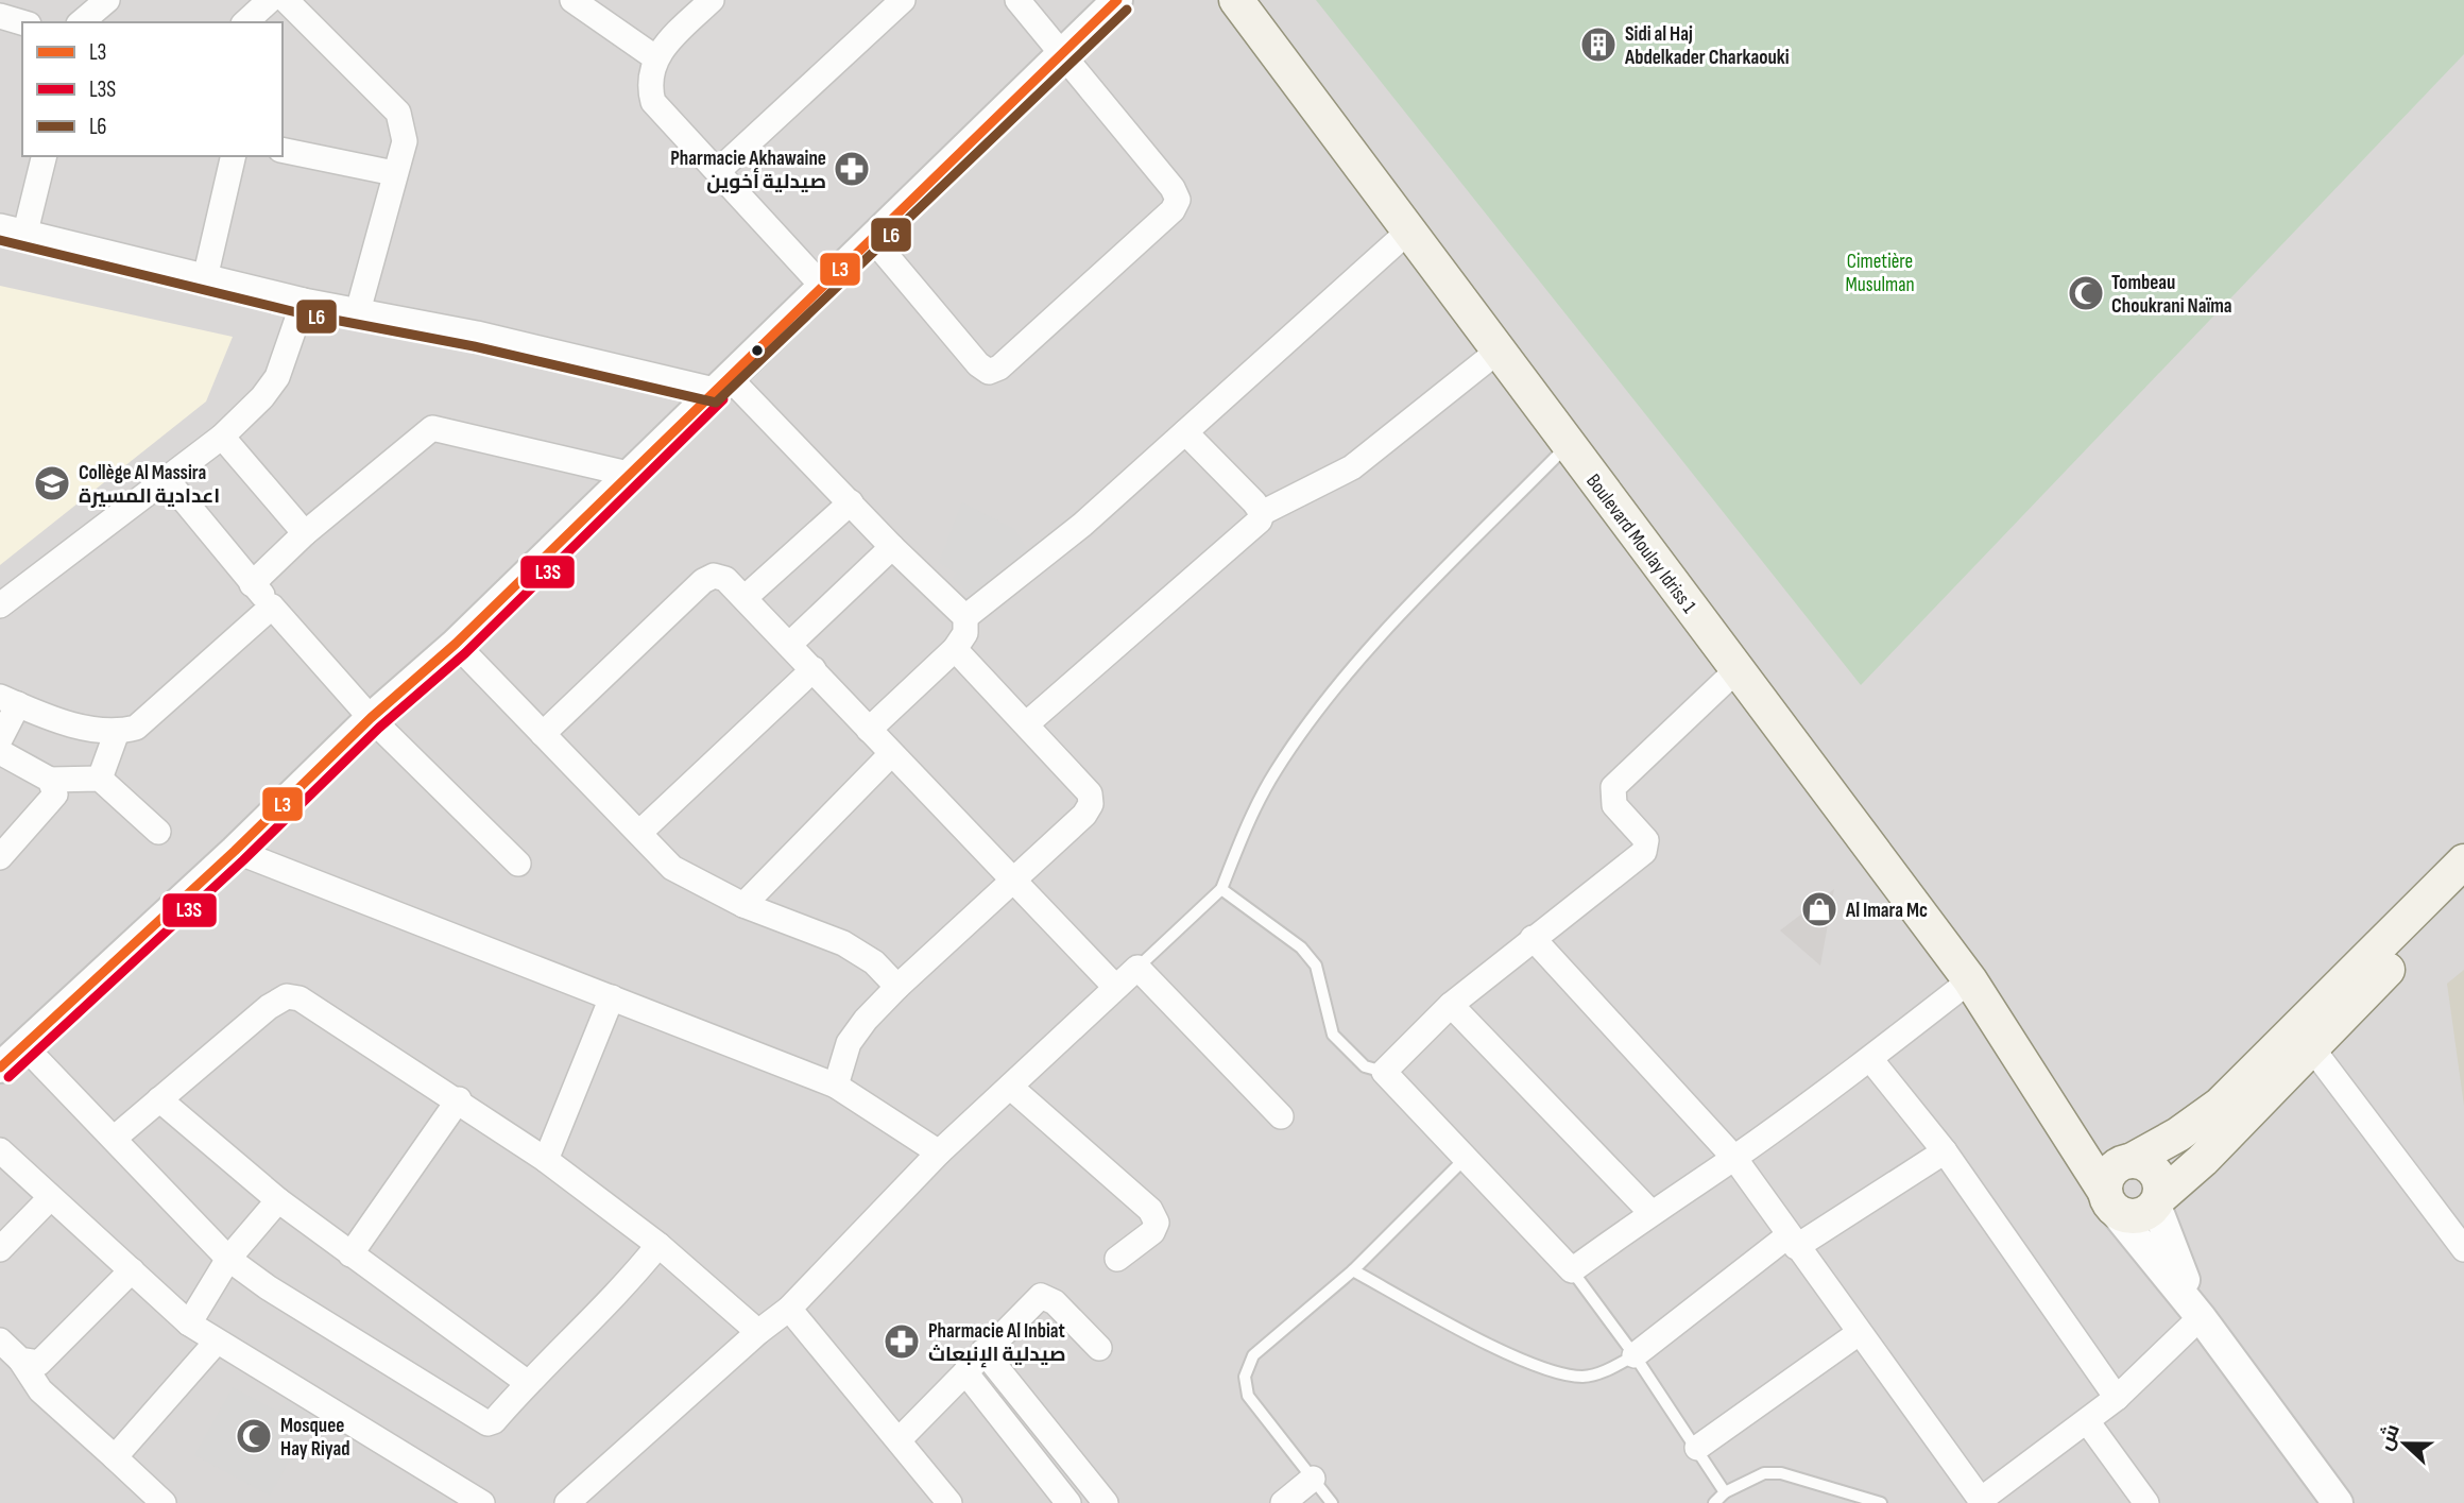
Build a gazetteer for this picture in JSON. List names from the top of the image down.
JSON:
{
  "streets": {
    "main road": ["Boulevard Moulay Idriss 1"]
  },
  "parks": ["Cimetière Musulman"],
  "places": {
    "building": ["Sidi al Haj Abdelkader Charkaouki"],
    "pharmacy": ["Pharmacie Akhawaine صيدلية أخوين", "Pharmacie Al Inbiat صيدلية الإنبعاث"],
    "mosque": ["Tombeau Choukrani Naïma", "Mosquee Hay Riyad"],
    "school or university": ["Collège Al Massira اعدادية المسيرة"],
    "shop": ["Al Imara Mc"]
  },
  "lines": ["transit line L3", "transit line L6", "transit line L3S"],
  "legend": ["L3", "L3S", "L6"],
  "north": "left"
}
